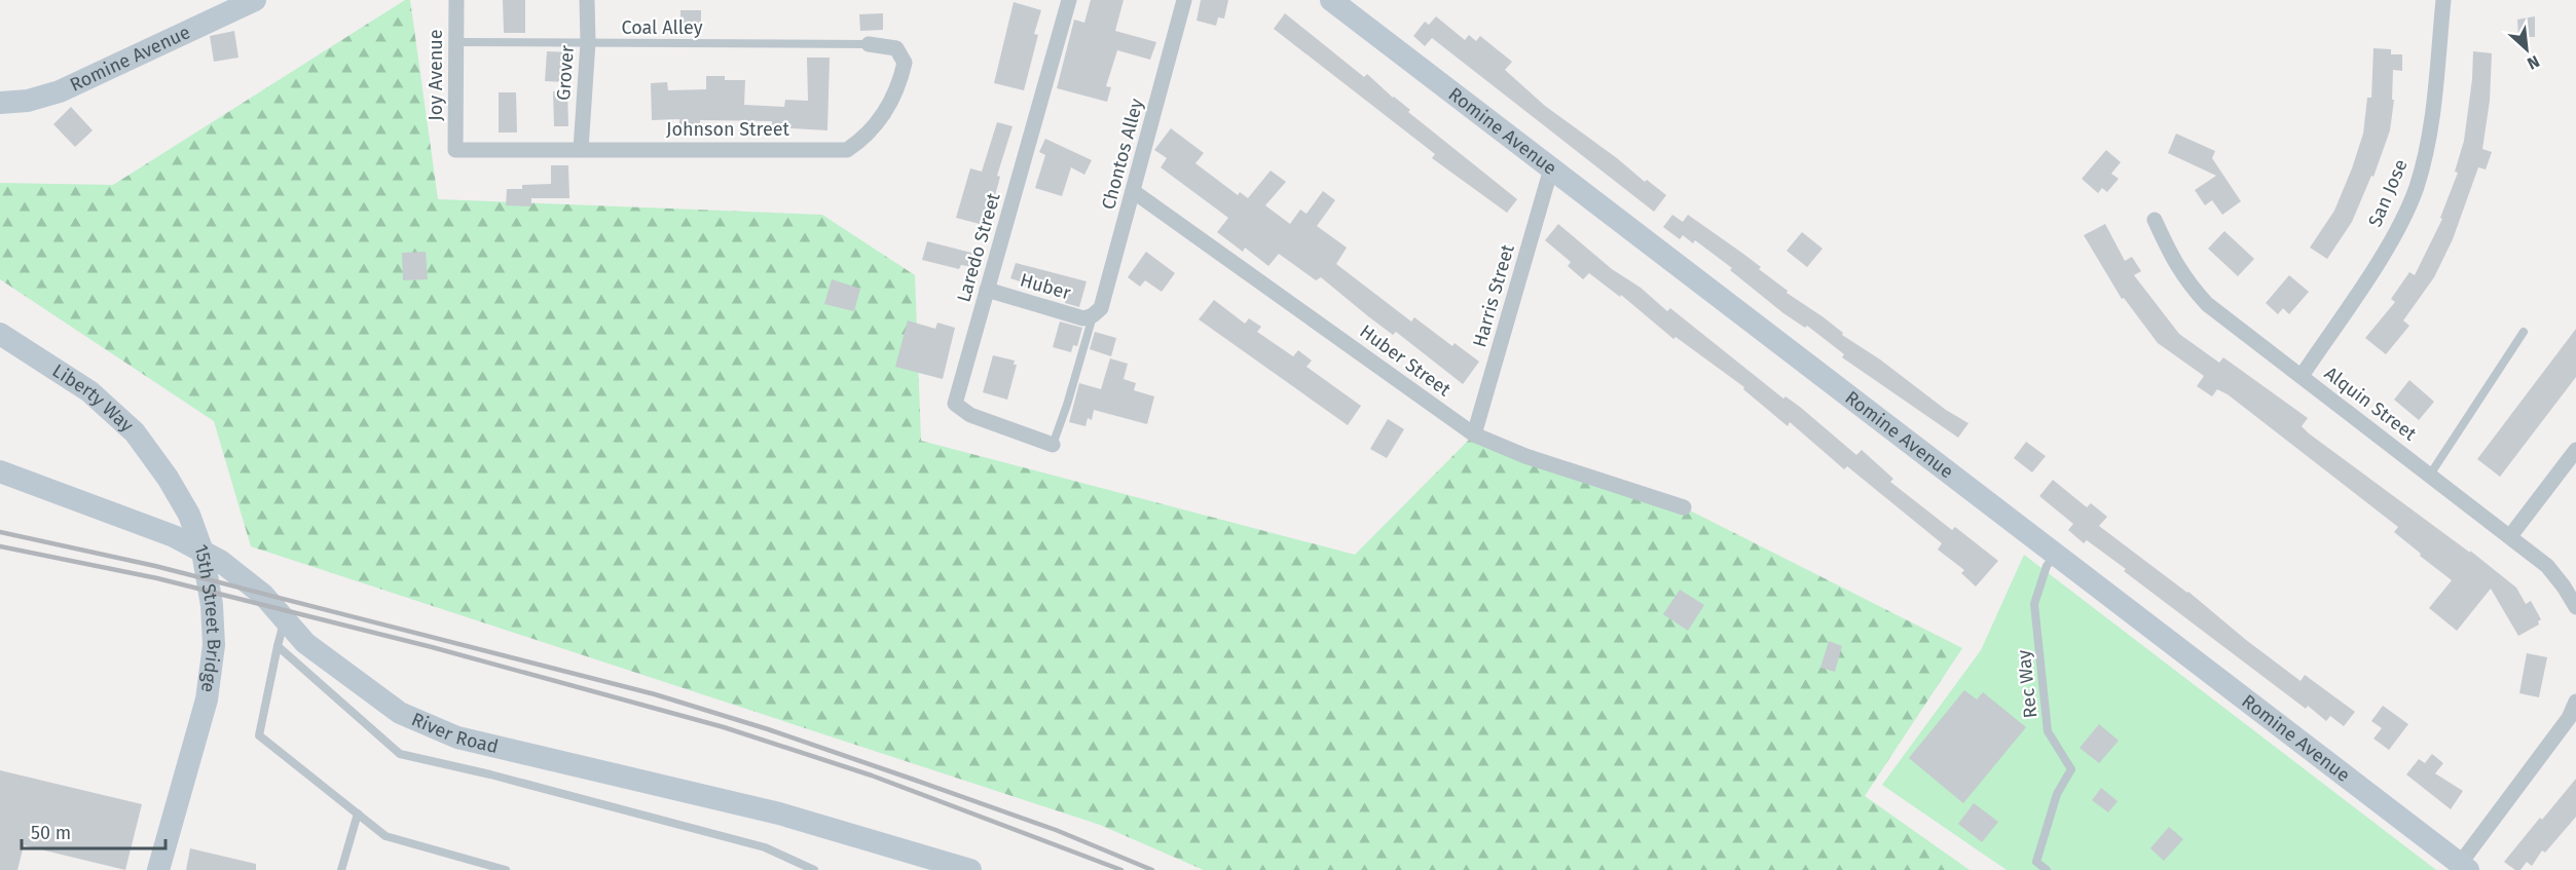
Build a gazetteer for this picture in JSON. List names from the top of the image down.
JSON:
{
  "streets": {
    "street": [
      "Romine Avenue",
      "Grover",
      "Joy Avenue",
      "Johnson Street",
      "Chontos Alley",
      "San Jose",
      "Laredo Street",
      "Huber",
      "Harris Street",
      "Huber Street",
      "Liberty Way",
      "Alquin Street",
      "15th Street Bridge",
      "River Road"
    ],
    "lane": ["Coal Alley", "Rec Way"]
  },
  "crossings": [
    ["Coal Alley", "Grover"],
    ["Coal Alley", "Joy Avenue"],
    ["Coal Alley", "Johnson Street"],
    ["Romine Avenue", "Harris Street"],
    ["Romine Avenue", "Rec Way"],
    ["Grover", "Johnson Street"],
    ["Joy Avenue", "Johnson Street"],
    ["Chontos Alley", "Huber"],
    ["Chontos Alley", "Huber Street"],
    ["San Jose", "Alquin Street"],
    ["Laredo Street", "Huber"],
    ["Harris Street", "Huber Street"],
    ["Liberty Way", "15th Street Bridge"]
  ],
  "scale_bar": "50 m",
  "north": "bottom right"
}
